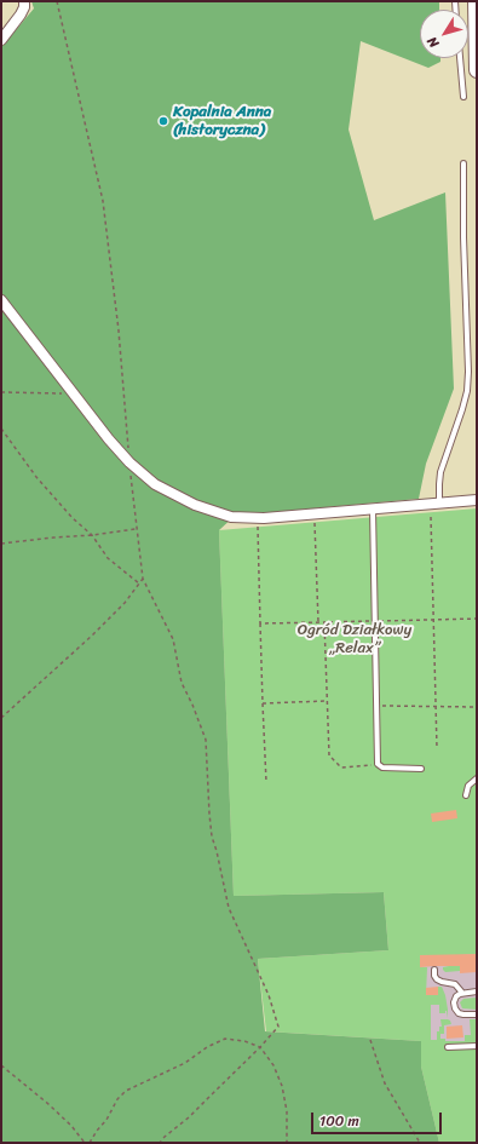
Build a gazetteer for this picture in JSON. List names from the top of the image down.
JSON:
{
  "parks": ["Ogród Działkowy „Relax”"],
  "places": ["Kopalnia Anna (historyczna)"],
  "scale_bar": "100 m",
  "north": "bottom left"
}
